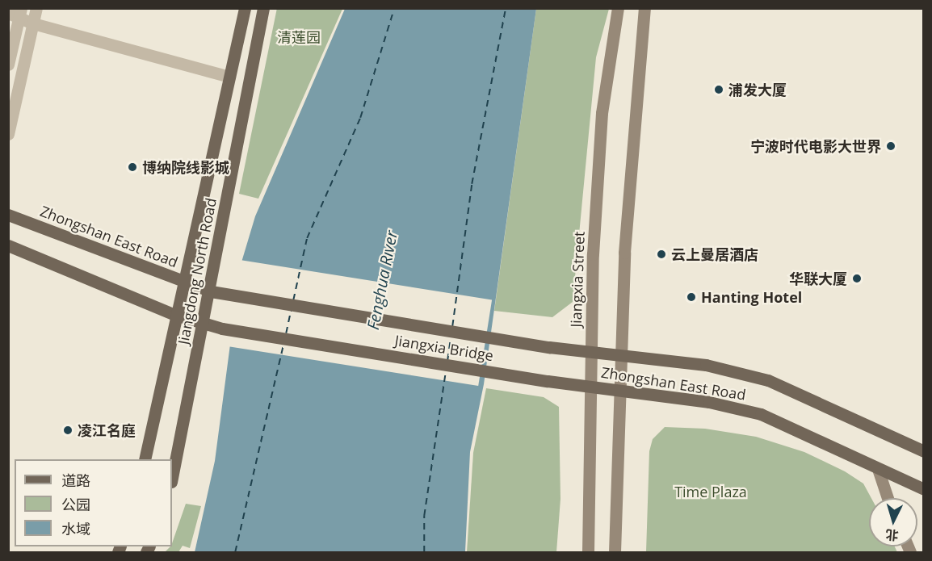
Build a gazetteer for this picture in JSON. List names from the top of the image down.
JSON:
{
  "streets": {
    "main road": [
      "Zhongshan East Road",
      "Jiangdong North Road",
      "Jiangxia Street",
      "Jiangxia Bridge"
    ]
  },
  "crossings": [
    ["Zhongshan East Road", "Jiangdong North Road"],
    ["Zhongshan East Road", "Jiangxia Street"],
    ["Zhongshan East Road", "Jiangxia Bridge"],
    ["Jiangdong North Road", "Jiangxia Bridge"]
  ],
  "water": ["Fenghua Rıver"],
  "parks": ["清莲园", "Time Plaza"],
  "places": [
    "浦发大厦",
    "宁波时代电影大世界",
    "博纳院线影城",
    "云上曼居酒店",
    "华联大厦",
    "Hanting Hotel",
    "凌江名庭"
  ],
  "legend": ["道路", "公园", "水域"],
  "north": "bottom"
}
